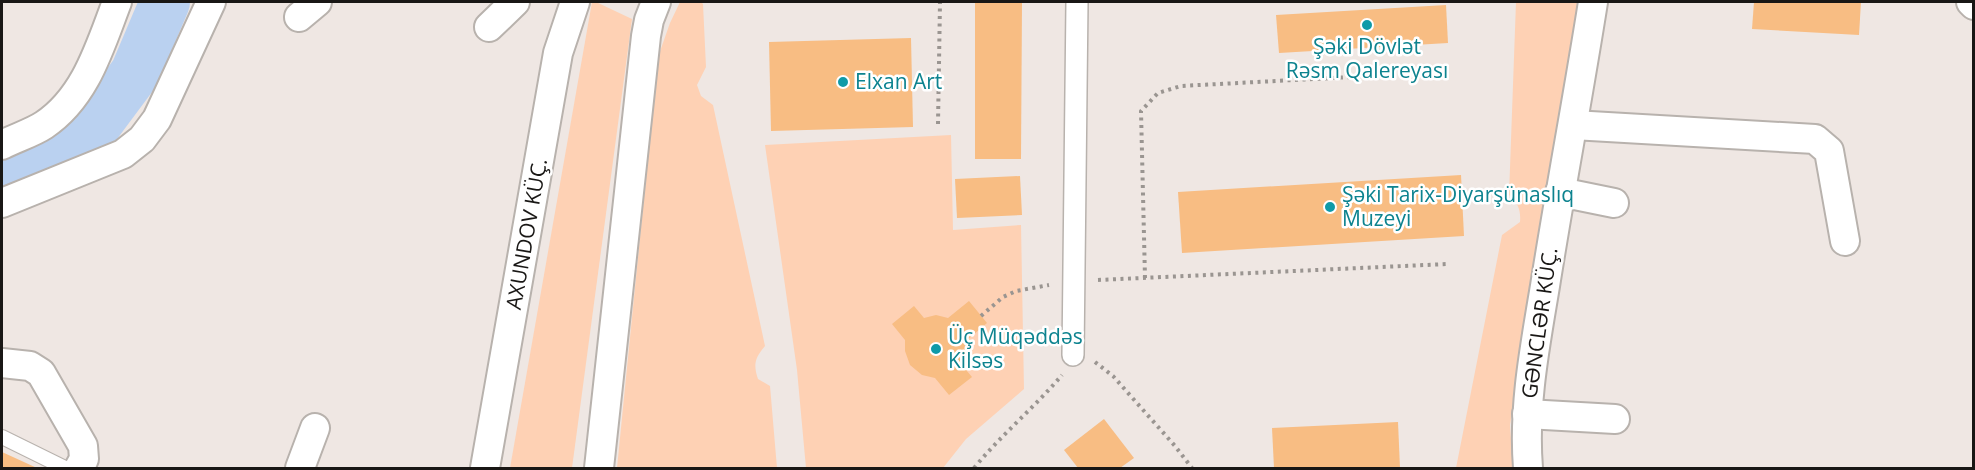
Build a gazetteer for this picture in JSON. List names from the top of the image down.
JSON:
{
  "streets": {
    "street": ["AXUNDOV KÜÇ.", "GƏNCLƏR KÜÇ."]
  },
  "places": [
    "Şəki Dövlət Rəsm Qalereyası",
    "Elxan Art",
    "Şəki Tarix-Diyarşünaslıq Muzeyi",
    "Üç Müqəddəs Kilsəs"
  ]
}
